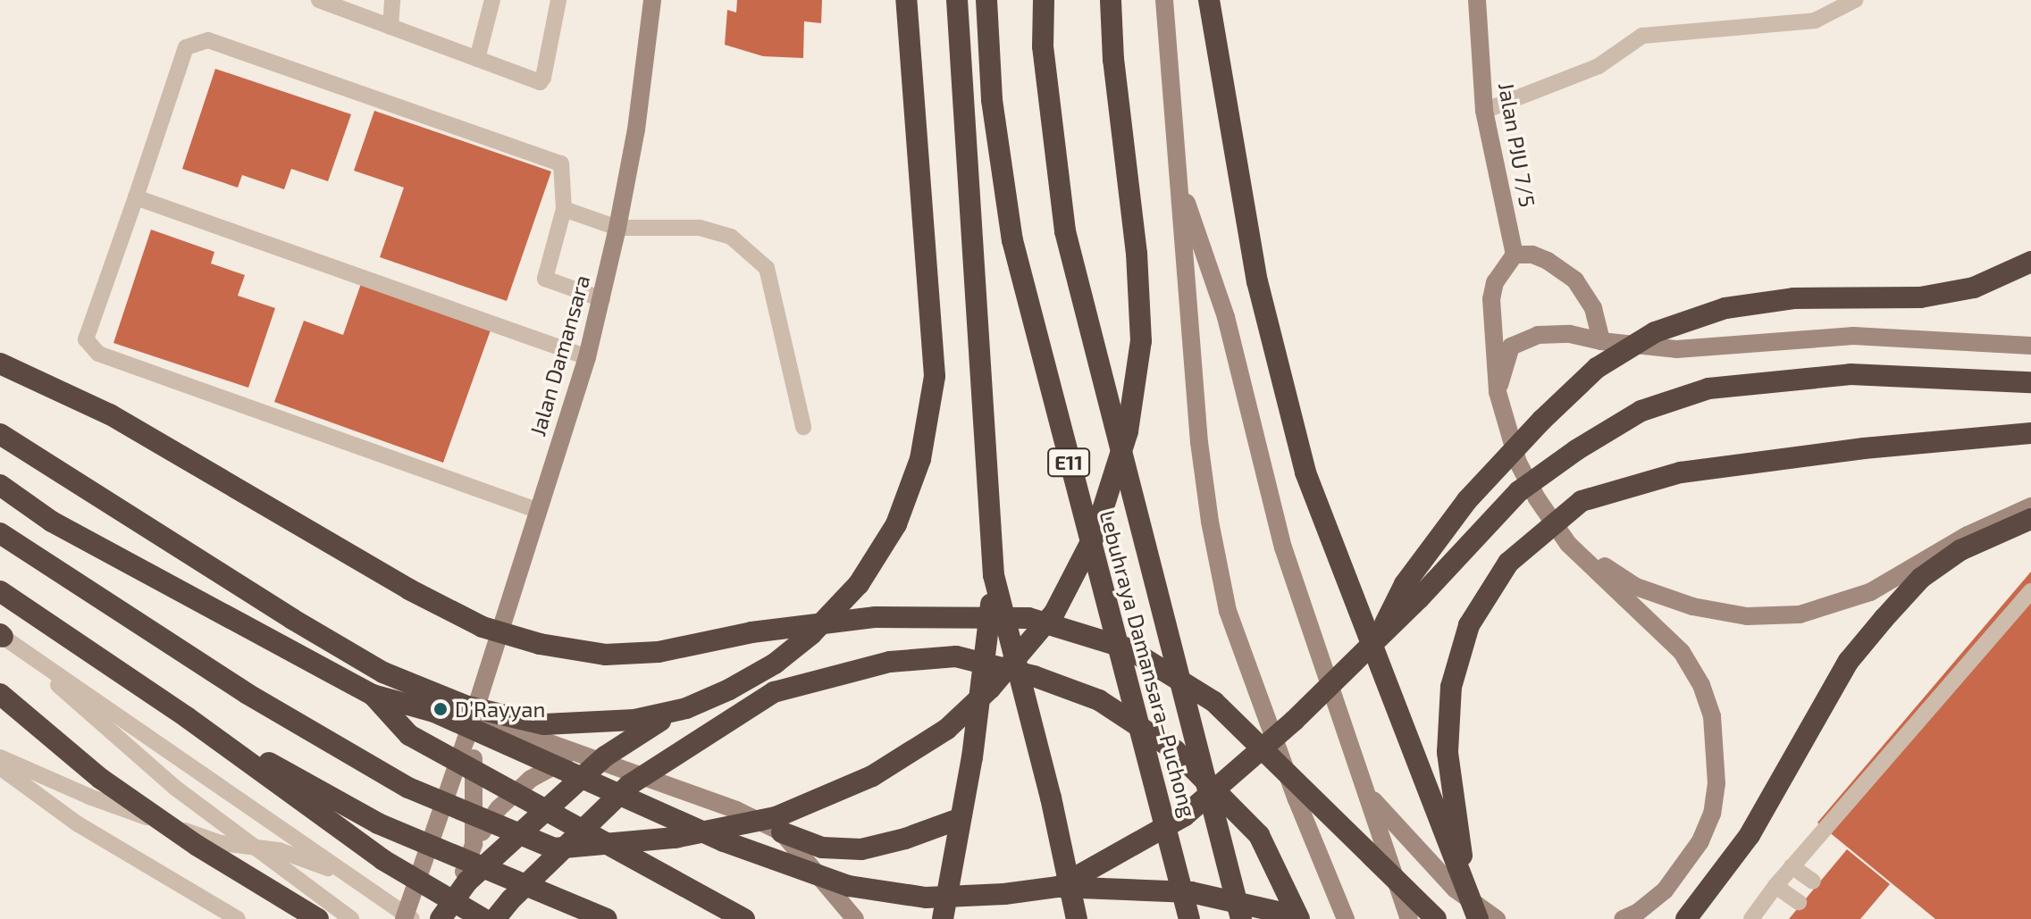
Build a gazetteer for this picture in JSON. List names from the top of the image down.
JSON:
{
  "streets": {
    "highway": ["E11", "Lebuhraya Damansara–Puchong"],
    "street": ["Jalan PJU 7/5", "Jalan Damansara"]
  },
  "places": ["D’Rayyan"]
}
